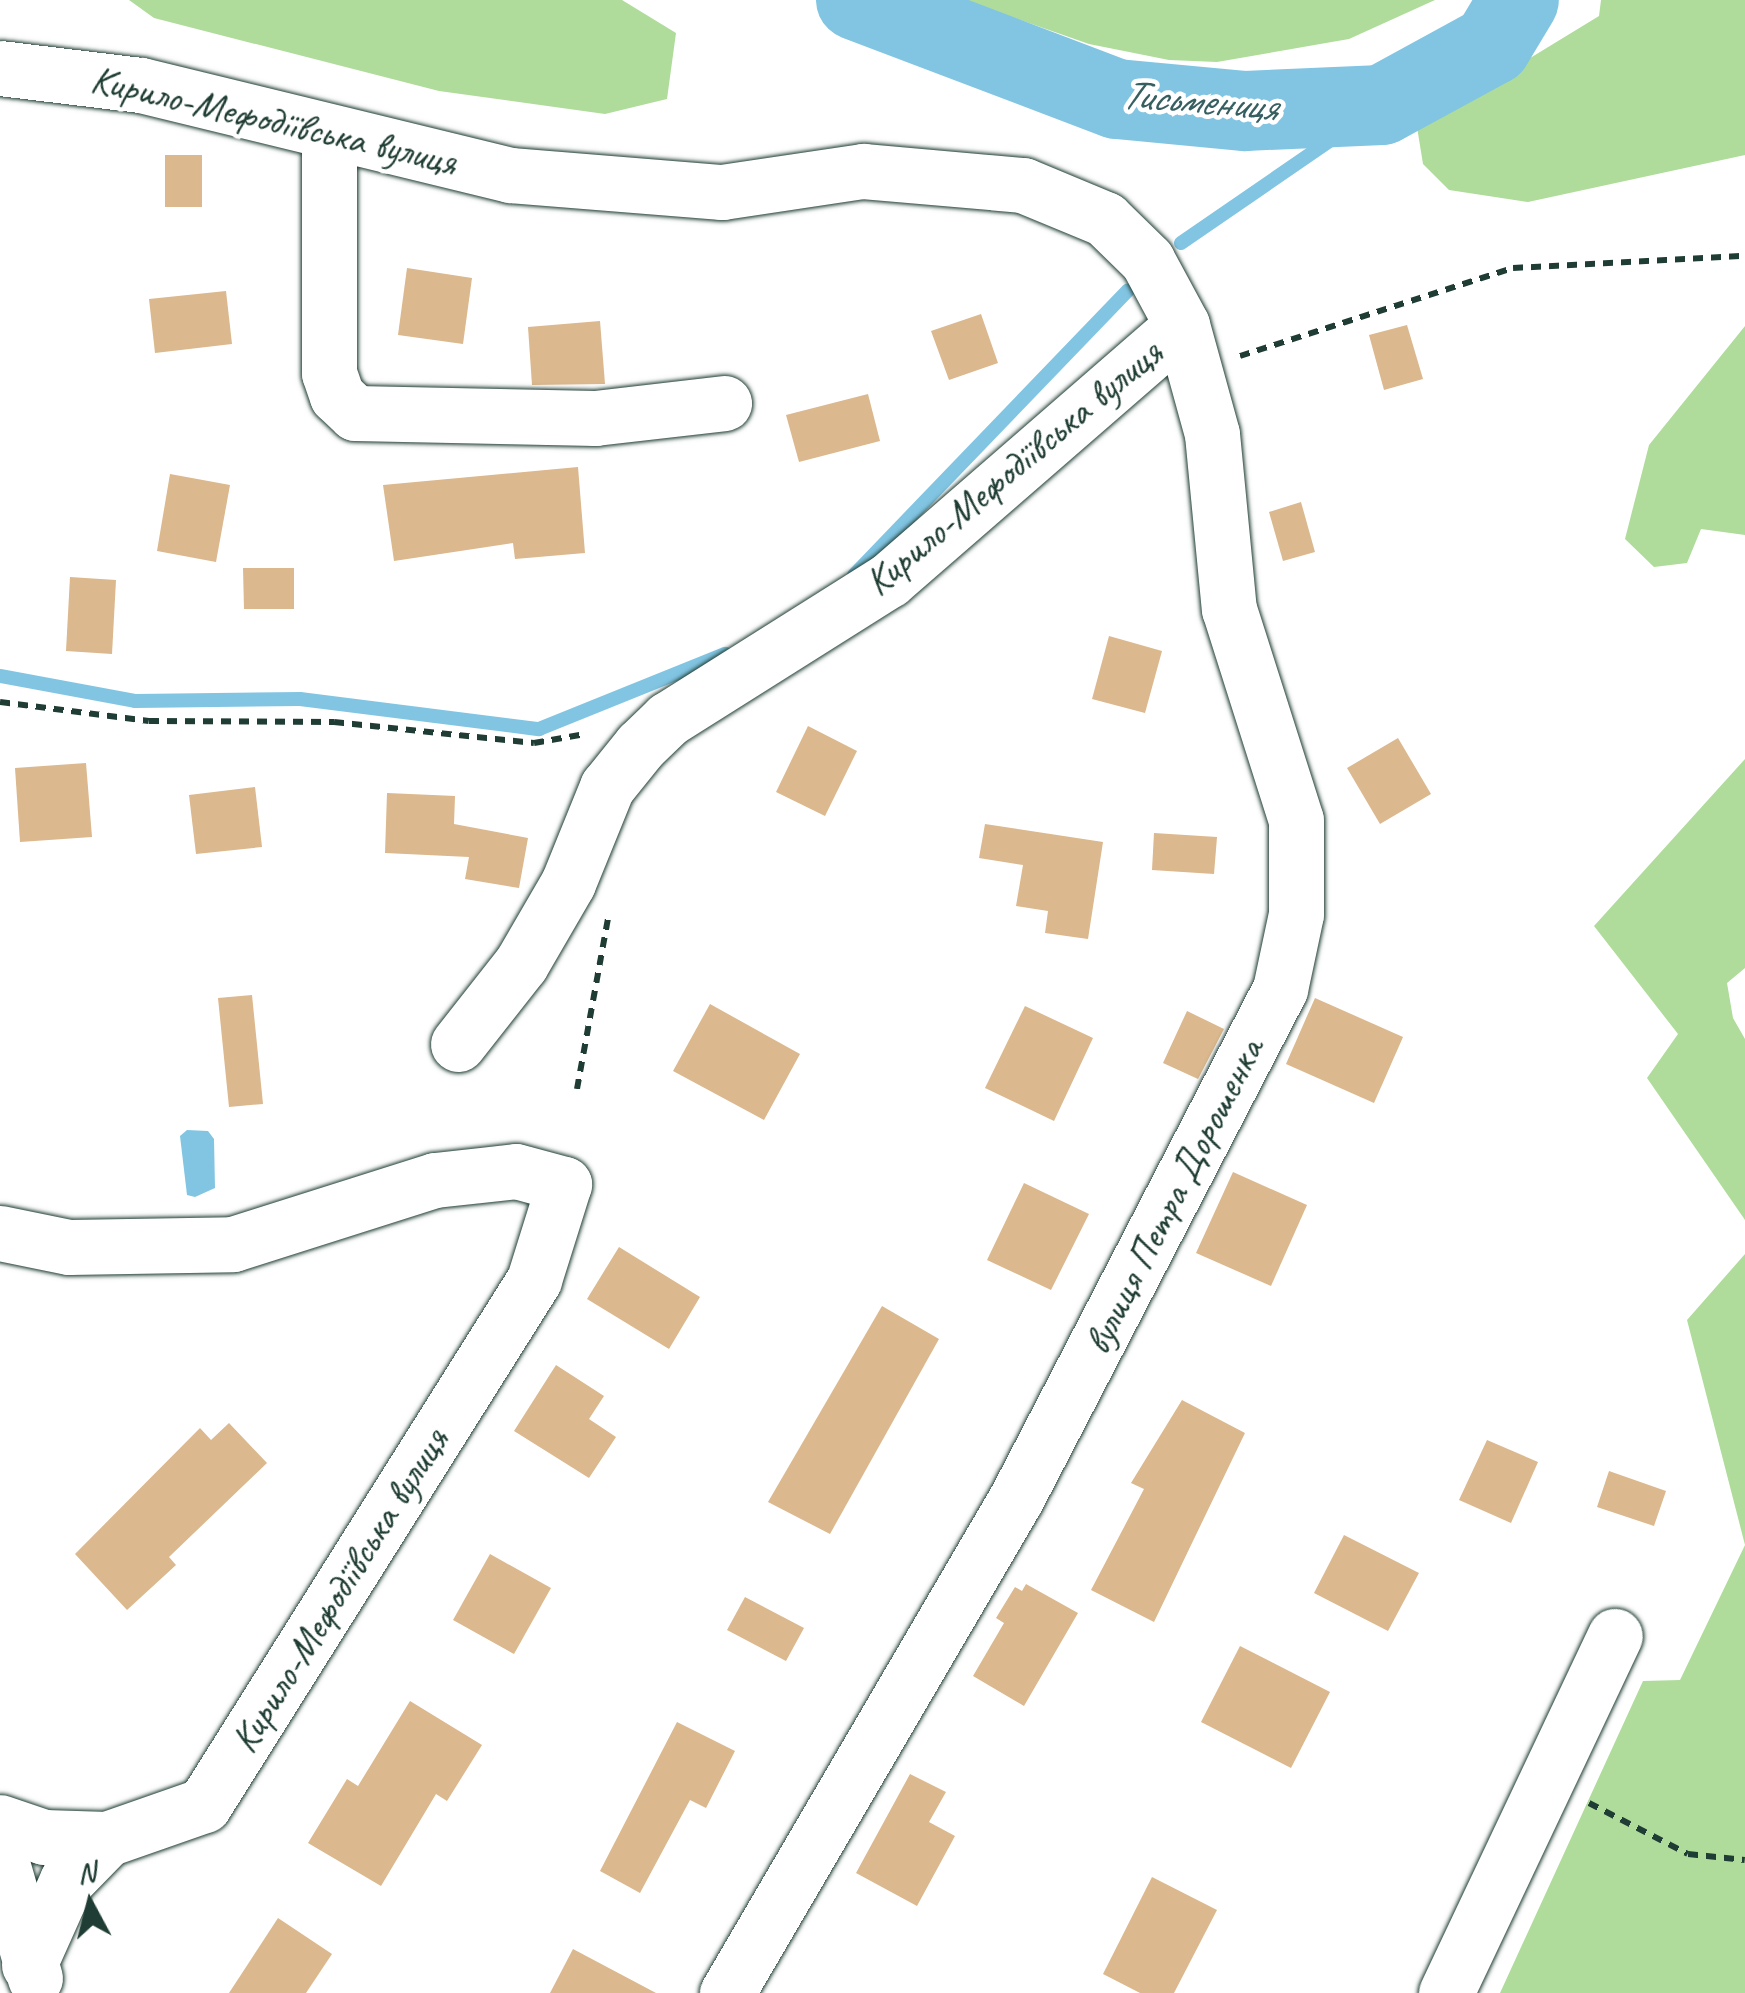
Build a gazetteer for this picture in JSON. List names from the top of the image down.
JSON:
{
  "streets": {
    "street": ["Кирило-Мефодіївська вулиця", "вулиця Петра Дорошенка"]
  },
  "crossings": [
    ["Кирило-Мефодіївська вулиця", "вулиця Петра Дорошенка"]
  ],
  "water": ["Тисьмениця"],
  "north": "top"
}
